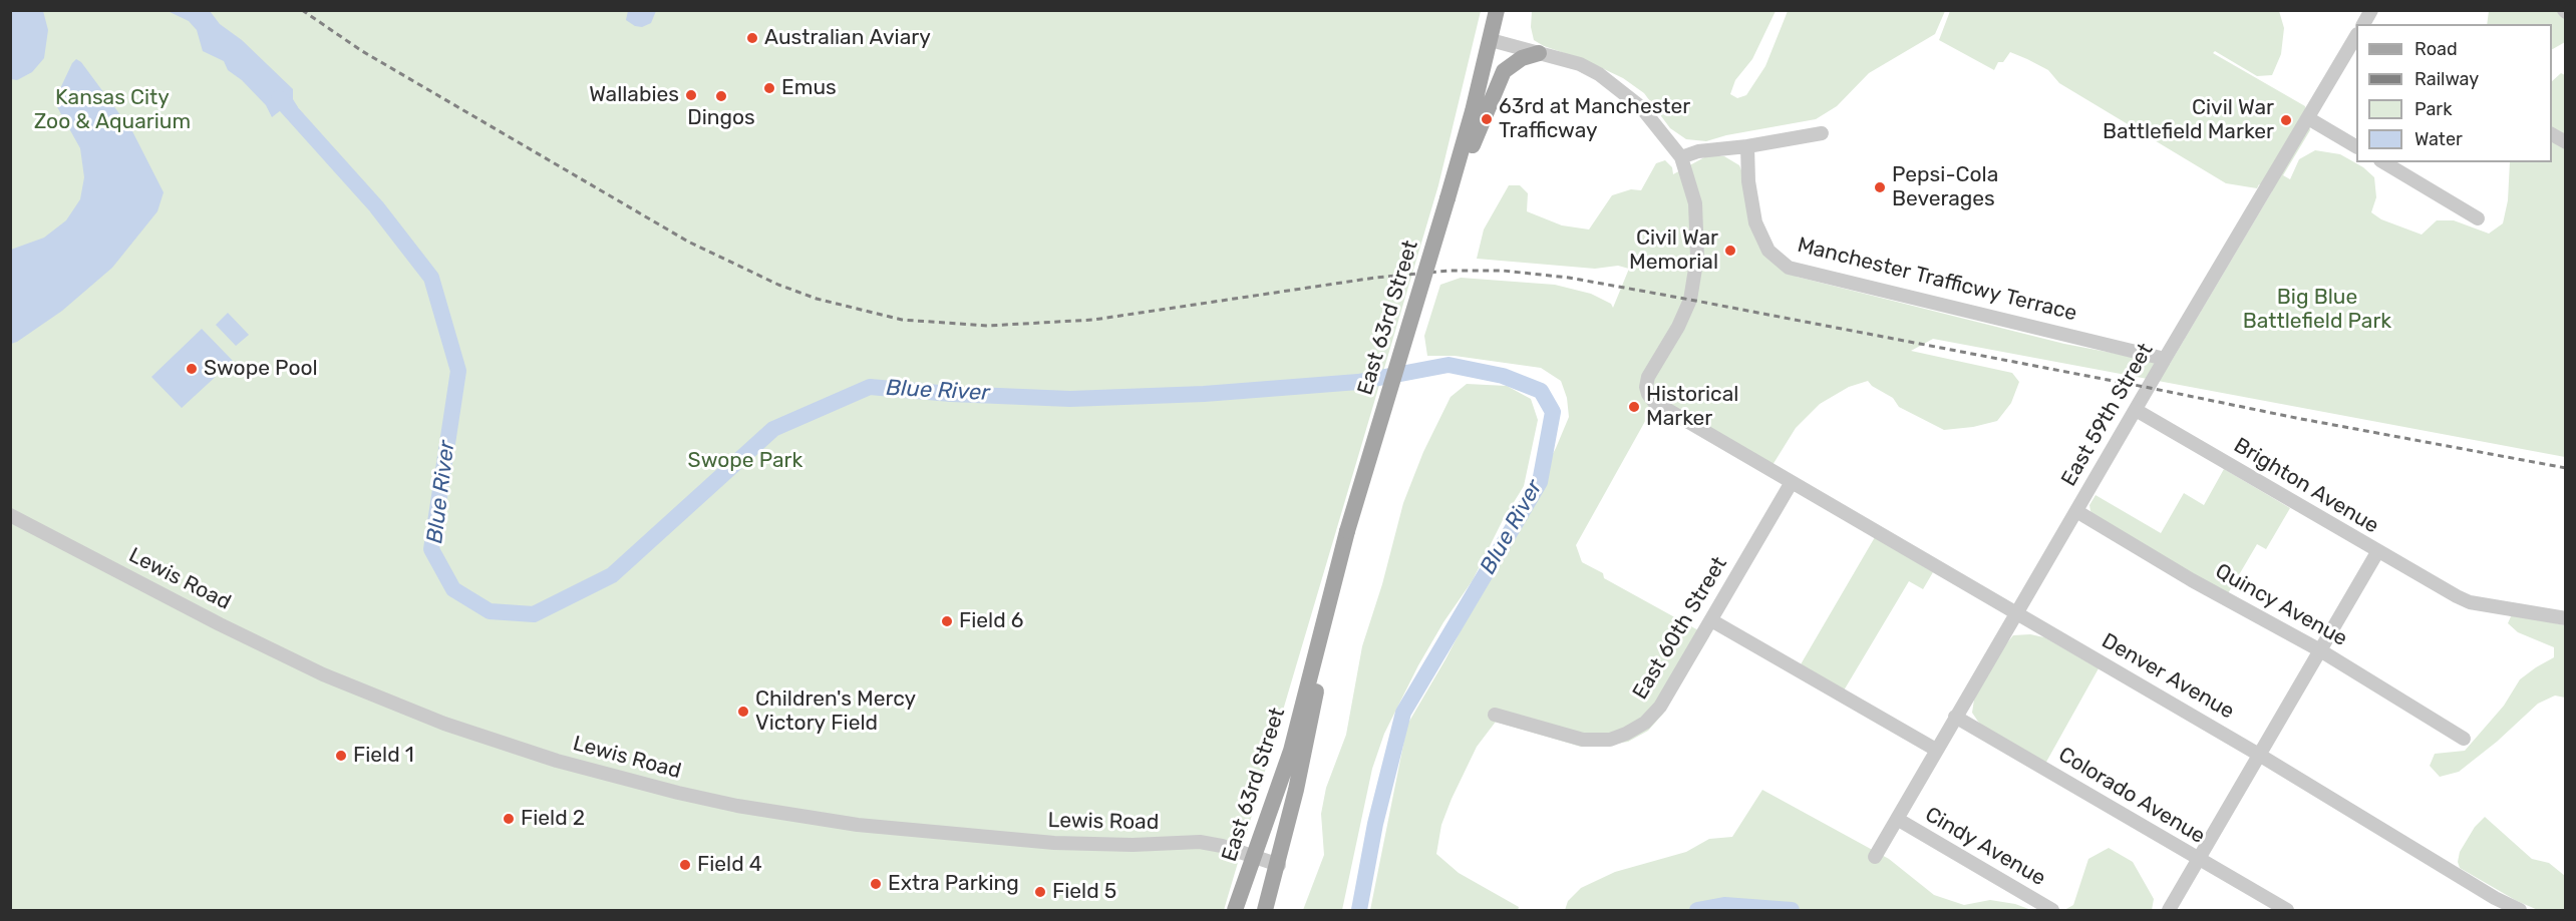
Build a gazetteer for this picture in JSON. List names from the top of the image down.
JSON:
{
  "streets": {
    "main road": ["East 63rd Street"],
    "street": [
      "Manchester Trafficwy Terrace",
      "East 59th Street",
      "Brighton Avenue",
      "Lewis Road",
      "Quincy Avenue",
      "East 60th Street",
      "Denver Avenue",
      "Colorado Avenue",
      "Cindy Avenue"
    ]
  },
  "crossings": [
    ["Manchester Trafficwy Terrace", "East 59th Street"],
    ["East 63rd Street", "Lewis Road"],
    ["East 59th Street", "Brighton Avenue"],
    ["East 59th Street", "Quincy Avenue"],
    ["East 59th Street", "Denver Avenue"],
    ["East 59th Street", "Colorado Avenue"],
    ["East 59th Street", "Cindy Avenue"],
    ["East 60th Street", "Denver Avenue"]
  ],
  "water": ["Blue River"],
  "parks": ["Kansas City Zoo & Aquarium", "Big Blue Battlefield Park", "Swope Park"],
  "places": [
    "Australian Aviary",
    "Emus",
    "Wallabies",
    "Dingos",
    "63rd at Manchester Trafficway",
    "Civil War Battlefield Marker",
    "Pepsi-Cola Beverages",
    "Civil War Memorial",
    "Swope Pool",
    "Historical Marker",
    "Field 6",
    "Children's Mercy Victory Field",
    "Field 1",
    "Field 2",
    "Field 4",
    "Extra Parking",
    "Field 5"
  ],
  "legend": [
    "Road",
    "Railway",
    "Park",
    "Water"
  ]
}
